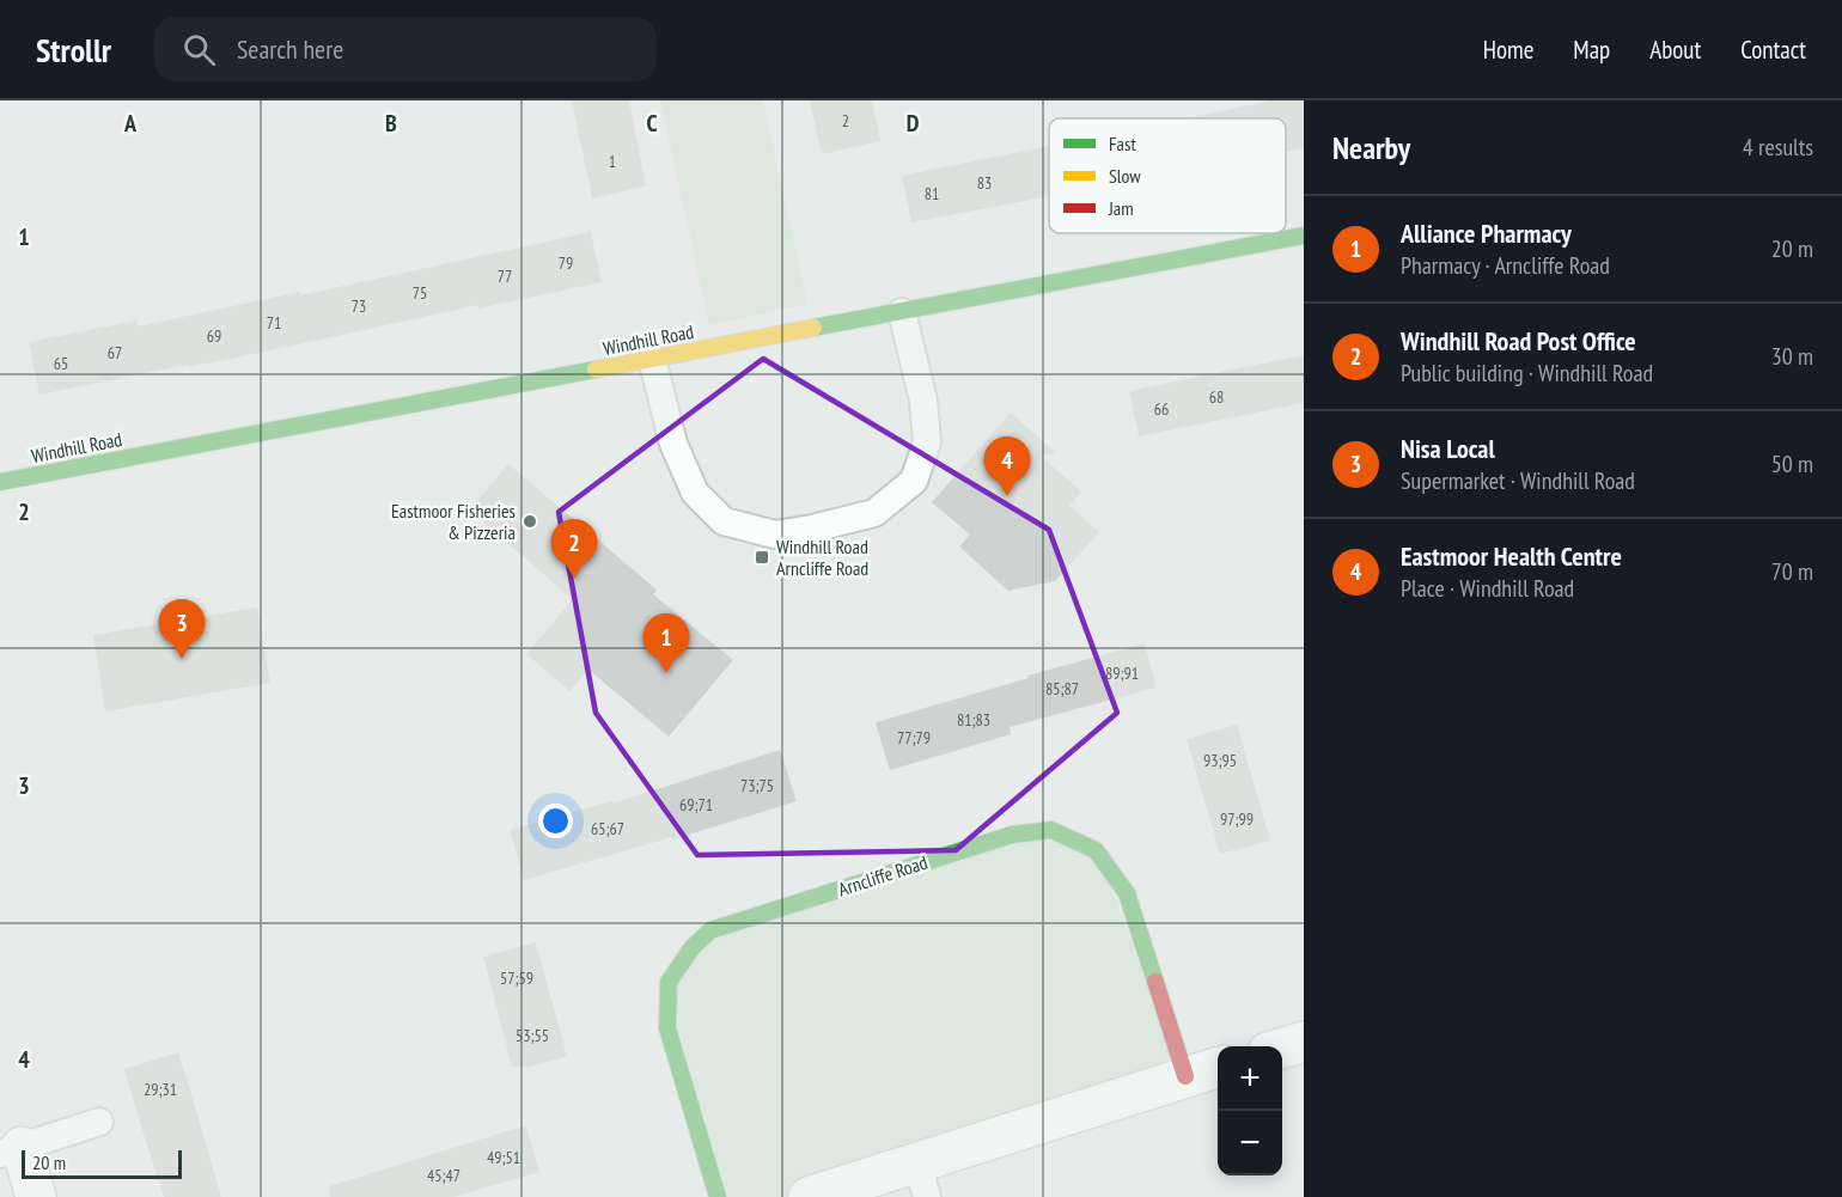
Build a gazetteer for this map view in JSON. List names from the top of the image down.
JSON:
{
  "streets": {
    "street": ["Windhill Road", "Arncliffe Road"]
  },
  "places": {
    "other": ["Eastmoor Fisheries & Pizzeria"],
    "transit": ["Windhill Road Arncliffe Road"]
  },
  "house_numbers": [
    "2",
    "1",
    "83",
    "81",
    "79",
    "77",
    "75",
    "73",
    "71",
    "69",
    "67",
    "65",
    "68",
    "66",
    "89;91",
    "85;87",
    "81;83",
    "77;79",
    "93;95",
    "73;75",
    "69;71",
    "97;99",
    "65;67",
    "57;59",
    "53;55",
    "29;31",
    "49;51",
    "45;47"
  ],
  "legend": ["Fast", "Slow", "Jam"],
  "scale_bar": "20 m",
  "page": {
    "header": "Strollr",
    "search": "Search here",
    "nav": [
      "Home",
      "Map",
      "About",
      "Contact"
    ],
    "heading": ["Nearby", "4 results"],
    "list": [
      {
        "mark": "1",
        "name": "Alliance Pharmacy",
        "note": "Pharmacy · Arncliffe Road",
        "value": "20 m"
      },
      {
        "mark": "2",
        "name": "Windhill Road Post Office",
        "note": "Public building · Windhill Road",
        "value": "30 m"
      },
      {
        "mark": "3",
        "name": "Nisa Local",
        "note": "Supermarket · Windhill Road",
        "value": "50 m"
      },
      {
        "mark": "4",
        "name": "Eastmoor Health Centre",
        "note": "Place · Windhill Road",
        "value": "70 m"
      }
    ],
    "pins": [
      "4",
      "2",
      "3",
      "1"
    ],
    "map_buttons": ["+", "−"],
    "scale": "20 m"
  },
  "grid": {
    "columns": [
      "A",
      "B",
      "C",
      "D"
    ],
    "rows": [
      "1",
      "2",
      "3",
      "4"
    ]
  }
}
